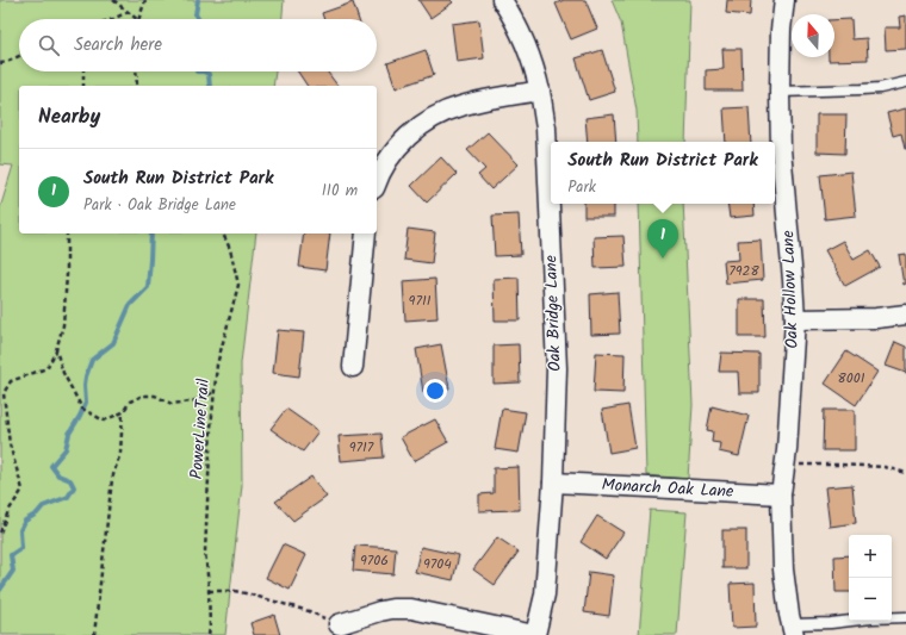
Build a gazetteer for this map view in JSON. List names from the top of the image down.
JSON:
{
  "streets": {
    "street": ["Oak Hollow Lane", "Oak Bridge Lane", "Monarch Oak Lane"],
    "path": ["PowerLineTrail"]
  },
  "crossings": [
    ["Oak Hollow Lane", "Monarch Oak Lane"],
    ["Oak Bridge Lane", "Monarch Oak Lane"]
  ],
  "house_numbers": [
    "7928",
    "9711",
    "8001",
    "9717",
    "9706",
    "9704"
  ],
  "north": "top",
  "page": {
    "search": "Search here",
    "heading": "Nearby",
    "popup": ["South Run District Park", "Park"],
    "list": [
      {
        "mark": "1",
        "name": "South Run District Park",
        "note": "Park · Oak Bridge Lane",
        "value": "110 m"
      }
    ],
    "pins": "1",
    "map_buttons": ["+", "−"]
  }
}
